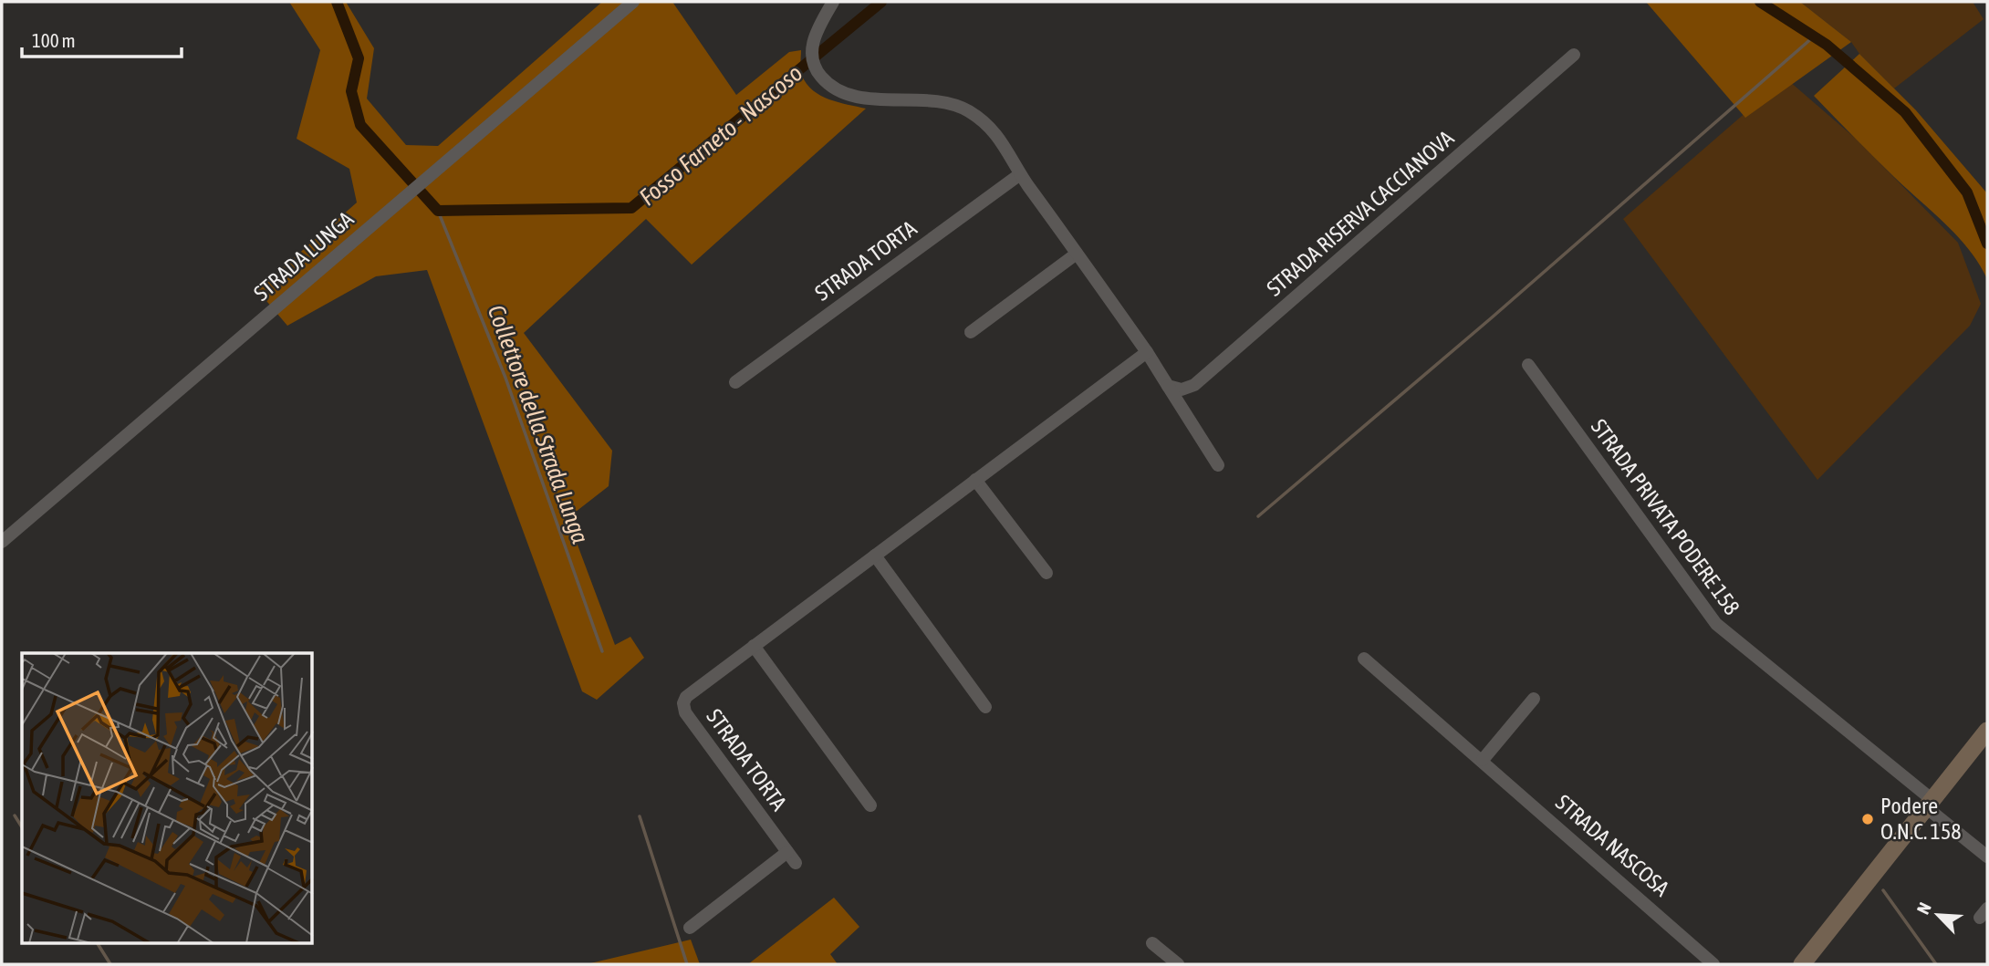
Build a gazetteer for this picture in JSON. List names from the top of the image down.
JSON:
{
  "streets": {
    "street": [
      "STRADA RISERVA CACCIANOVA",
      "STRADA LUNGA",
      "STRADA TORTA",
      "STRADA PRIVATA PODERE 158",
      "STRADA NASCOSA"
    ]
  },
  "water": ["Fosso Farneto - Nascoso", "Collettore della Strada Lunga"],
  "places": ["Podere O.N.C. 158"],
  "scale_bar": "100 m",
  "north": "top left"
}
